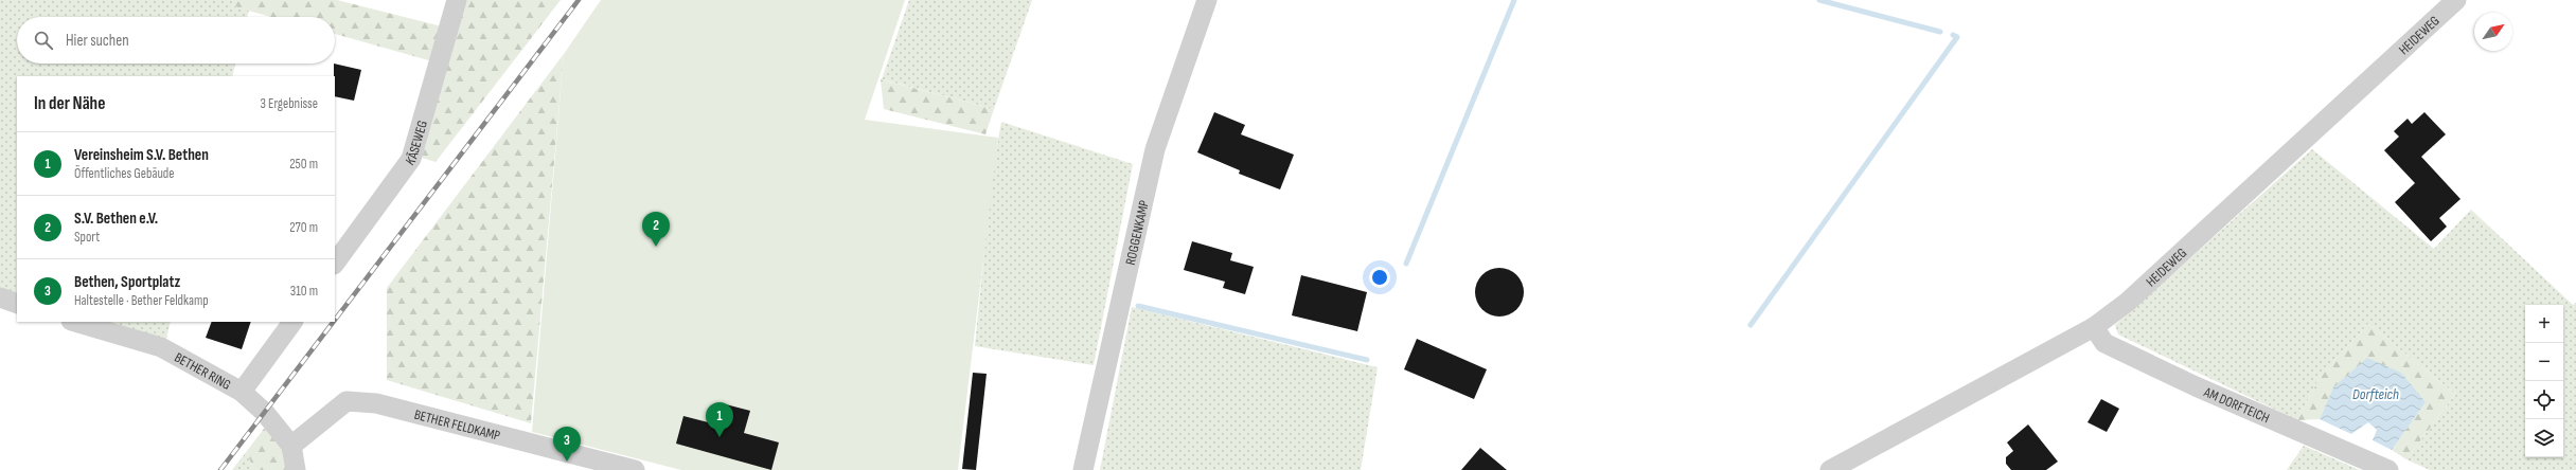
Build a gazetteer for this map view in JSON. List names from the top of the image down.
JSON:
{
  "streets": {
    "street": [
      "HEIDEWEG",
      "KÄSEWEG",
      "ROGGENKAMP",
      "BETHER RING",
      "AM DORFTEICH",
      "BETHER FELDKAMP"
    ]
  },
  "crossings": [
    ["HEIDEWEG", "AM DORFTEICH"],
    ["BETHER RING", "BETHER FELDKAMP"]
  ],
  "water": ["Dorfteich"],
  "north": "top right",
  "page": {
    "search": "Hier suchen",
    "heading": ["In der Nähe", "3 Ergebnisse"],
    "list": [
      {
        "mark": "1",
        "name": "Vereinsheim S.V. Bethen",
        "note": "Öffentliches Gebäude",
        "value": "250 m"
      },
      {
        "mark": "2",
        "name": "S.V. Bethen e.V.",
        "note": "Sport",
        "value": "270 m"
      },
      {
        "mark": "3",
        "name": "Bethen, Sportplatz",
        "note": "Haltestelle · Bether Feldkamp",
        "value": "310 m"
      }
    ],
    "pins": ["2", "1", "3"],
    "map_buttons": ["+", "−"]
  }
}
